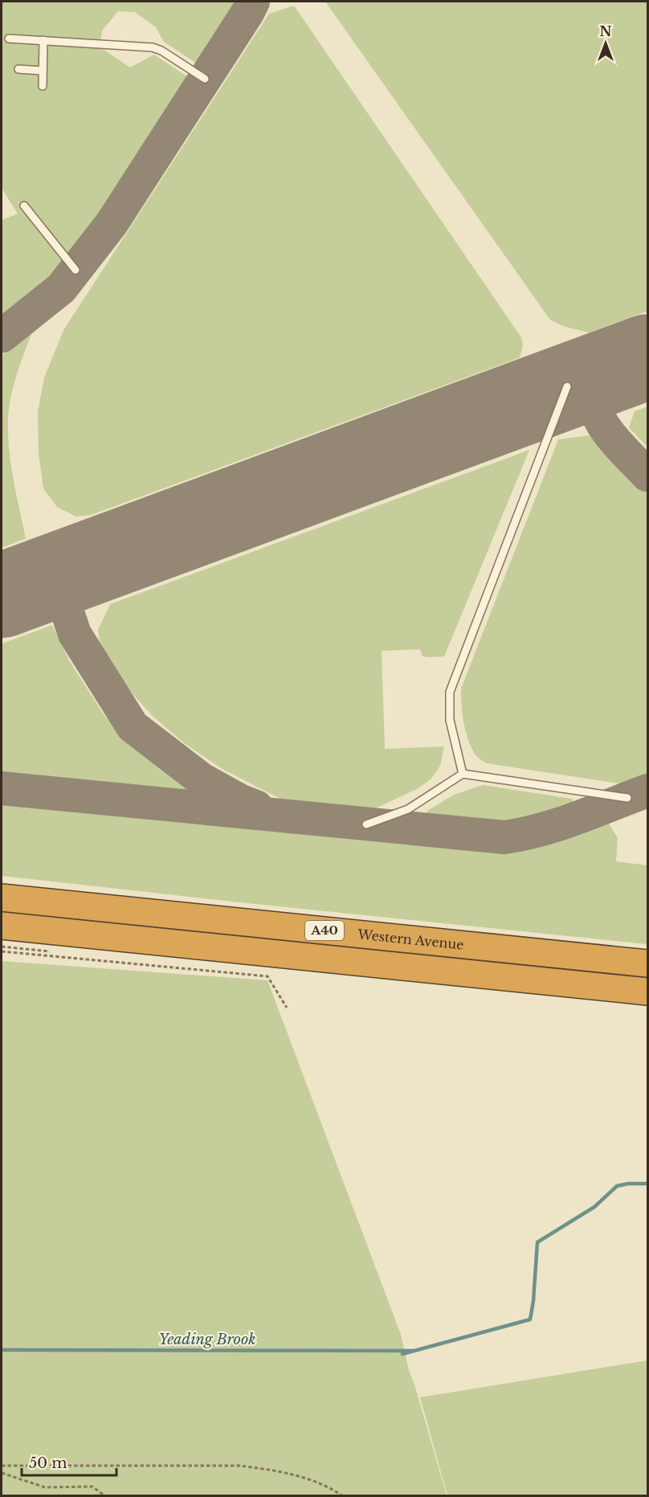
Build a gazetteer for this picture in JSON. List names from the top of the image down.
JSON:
{
  "streets": {
    "highway": ["A40", "Western Avenue"]
  },
  "water": ["Yeading Brook"],
  "scale_bar": "50 m",
  "north": "top"
}
